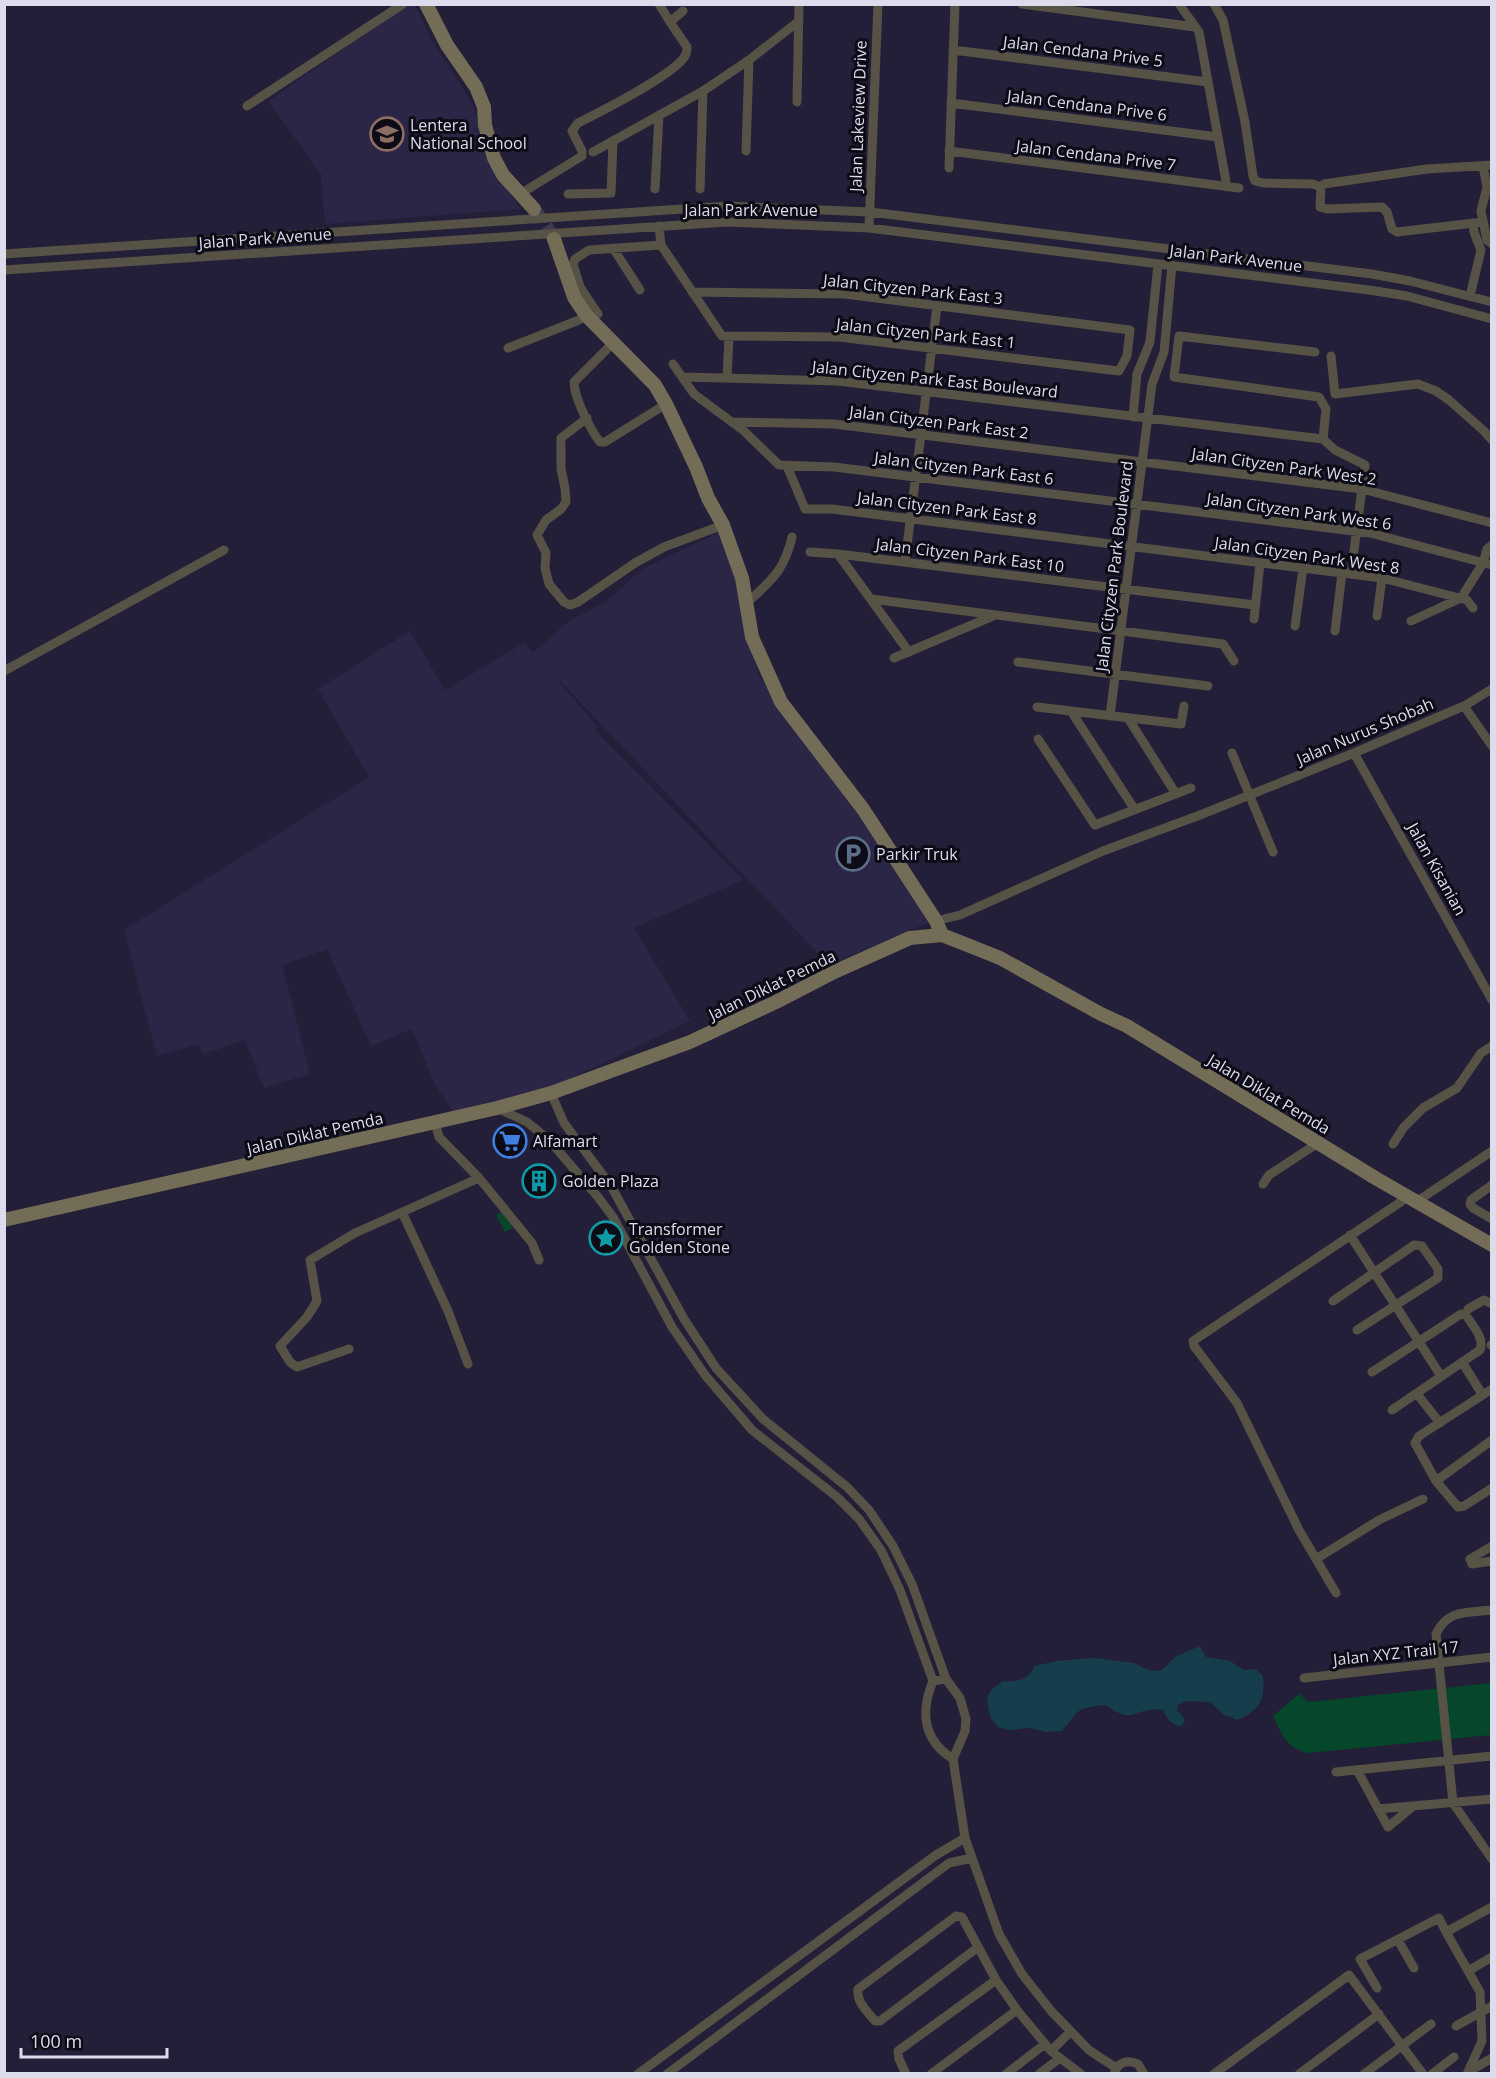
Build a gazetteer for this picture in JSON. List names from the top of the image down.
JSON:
{
  "streets": {
    "street": [
      "Jalan Cendana Prive 5",
      "Jalan Cendana Prive 6",
      "Jalan Lakeview Drive",
      "Jalan Cendana Prive 7",
      "Jalan Park Avenue",
      "Jalan Cityzen Park East 3",
      "Jalan Cityzen Park East 1",
      "Jalan Cityzen Park East Boulevard",
      "Jalan Cityzen Park East 2",
      "Jalan Cityzen Park West 2",
      "Jalan Cityzen Park East 6",
      "Jalan Cityzen Park East 8",
      "Jalan Cityzen Park West 6",
      "Jalan Cityzen Park East 10",
      "Jalan Cityzen Park West 8",
      "Jalan Cityzen Park Boulevard",
      "Jalan Nurus Shobah",
      "Jalan Kisanian",
      "Jalan Diklat Pemda",
      "Jalan XYZ Trail 17"
    ]
  },
  "crossings": [
    ["Jalan Lakeview Drive", "Jalan Park Avenue"],
    ["Jalan Park Avenue", "Jalan Cityzen Park Boulevard"],
    ["Jalan Cityzen Park East 3", "Jalan Cityzen Park East 1"],
    ["Jalan Cityzen Park East Boulevard", "Jalan Cityzen Park Boulevard"],
    ["Jalan Cityzen Park East 2", "Jalan Cityzen Park West 2"],
    ["Jalan Cityzen Park East 2", "Jalan Cityzen Park Boulevard"],
    ["Jalan Cityzen Park West 2", "Jalan Cityzen Park Boulevard"],
    ["Jalan Cityzen Park East 6", "Jalan Cityzen Park East 8"],
    ["Jalan Cityzen Park East 6", "Jalan Cityzen Park West 6"],
    ["Jalan Cityzen Park East 6", "Jalan Cityzen Park Boulevard"],
    ["Jalan Cityzen Park East 8", "Jalan Cityzen Park West 8"],
    ["Jalan Cityzen Park East 8", "Jalan Cityzen Park Boulevard"],
    ["Jalan Cityzen Park West 6", "Jalan Cityzen Park Boulevard"],
    ["Jalan Cityzen Park East 10", "Jalan Cityzen Park Boulevard"],
    ["Jalan Cityzen Park West 8", "Jalan Cityzen Park Boulevard"],
    ["Jalan Nurus Shobah", "Jalan Kisanian"]
  ],
  "places": {
    "school or university": ["Lentera National School"],
    "parking": ["Parkir Truk"],
    "supermarket": ["Alfamart"],
    "building": ["Golden Plaza"],
    "place": ["Transformer Golden Stone"]
  },
  "scale_bar": "100 m"
}
